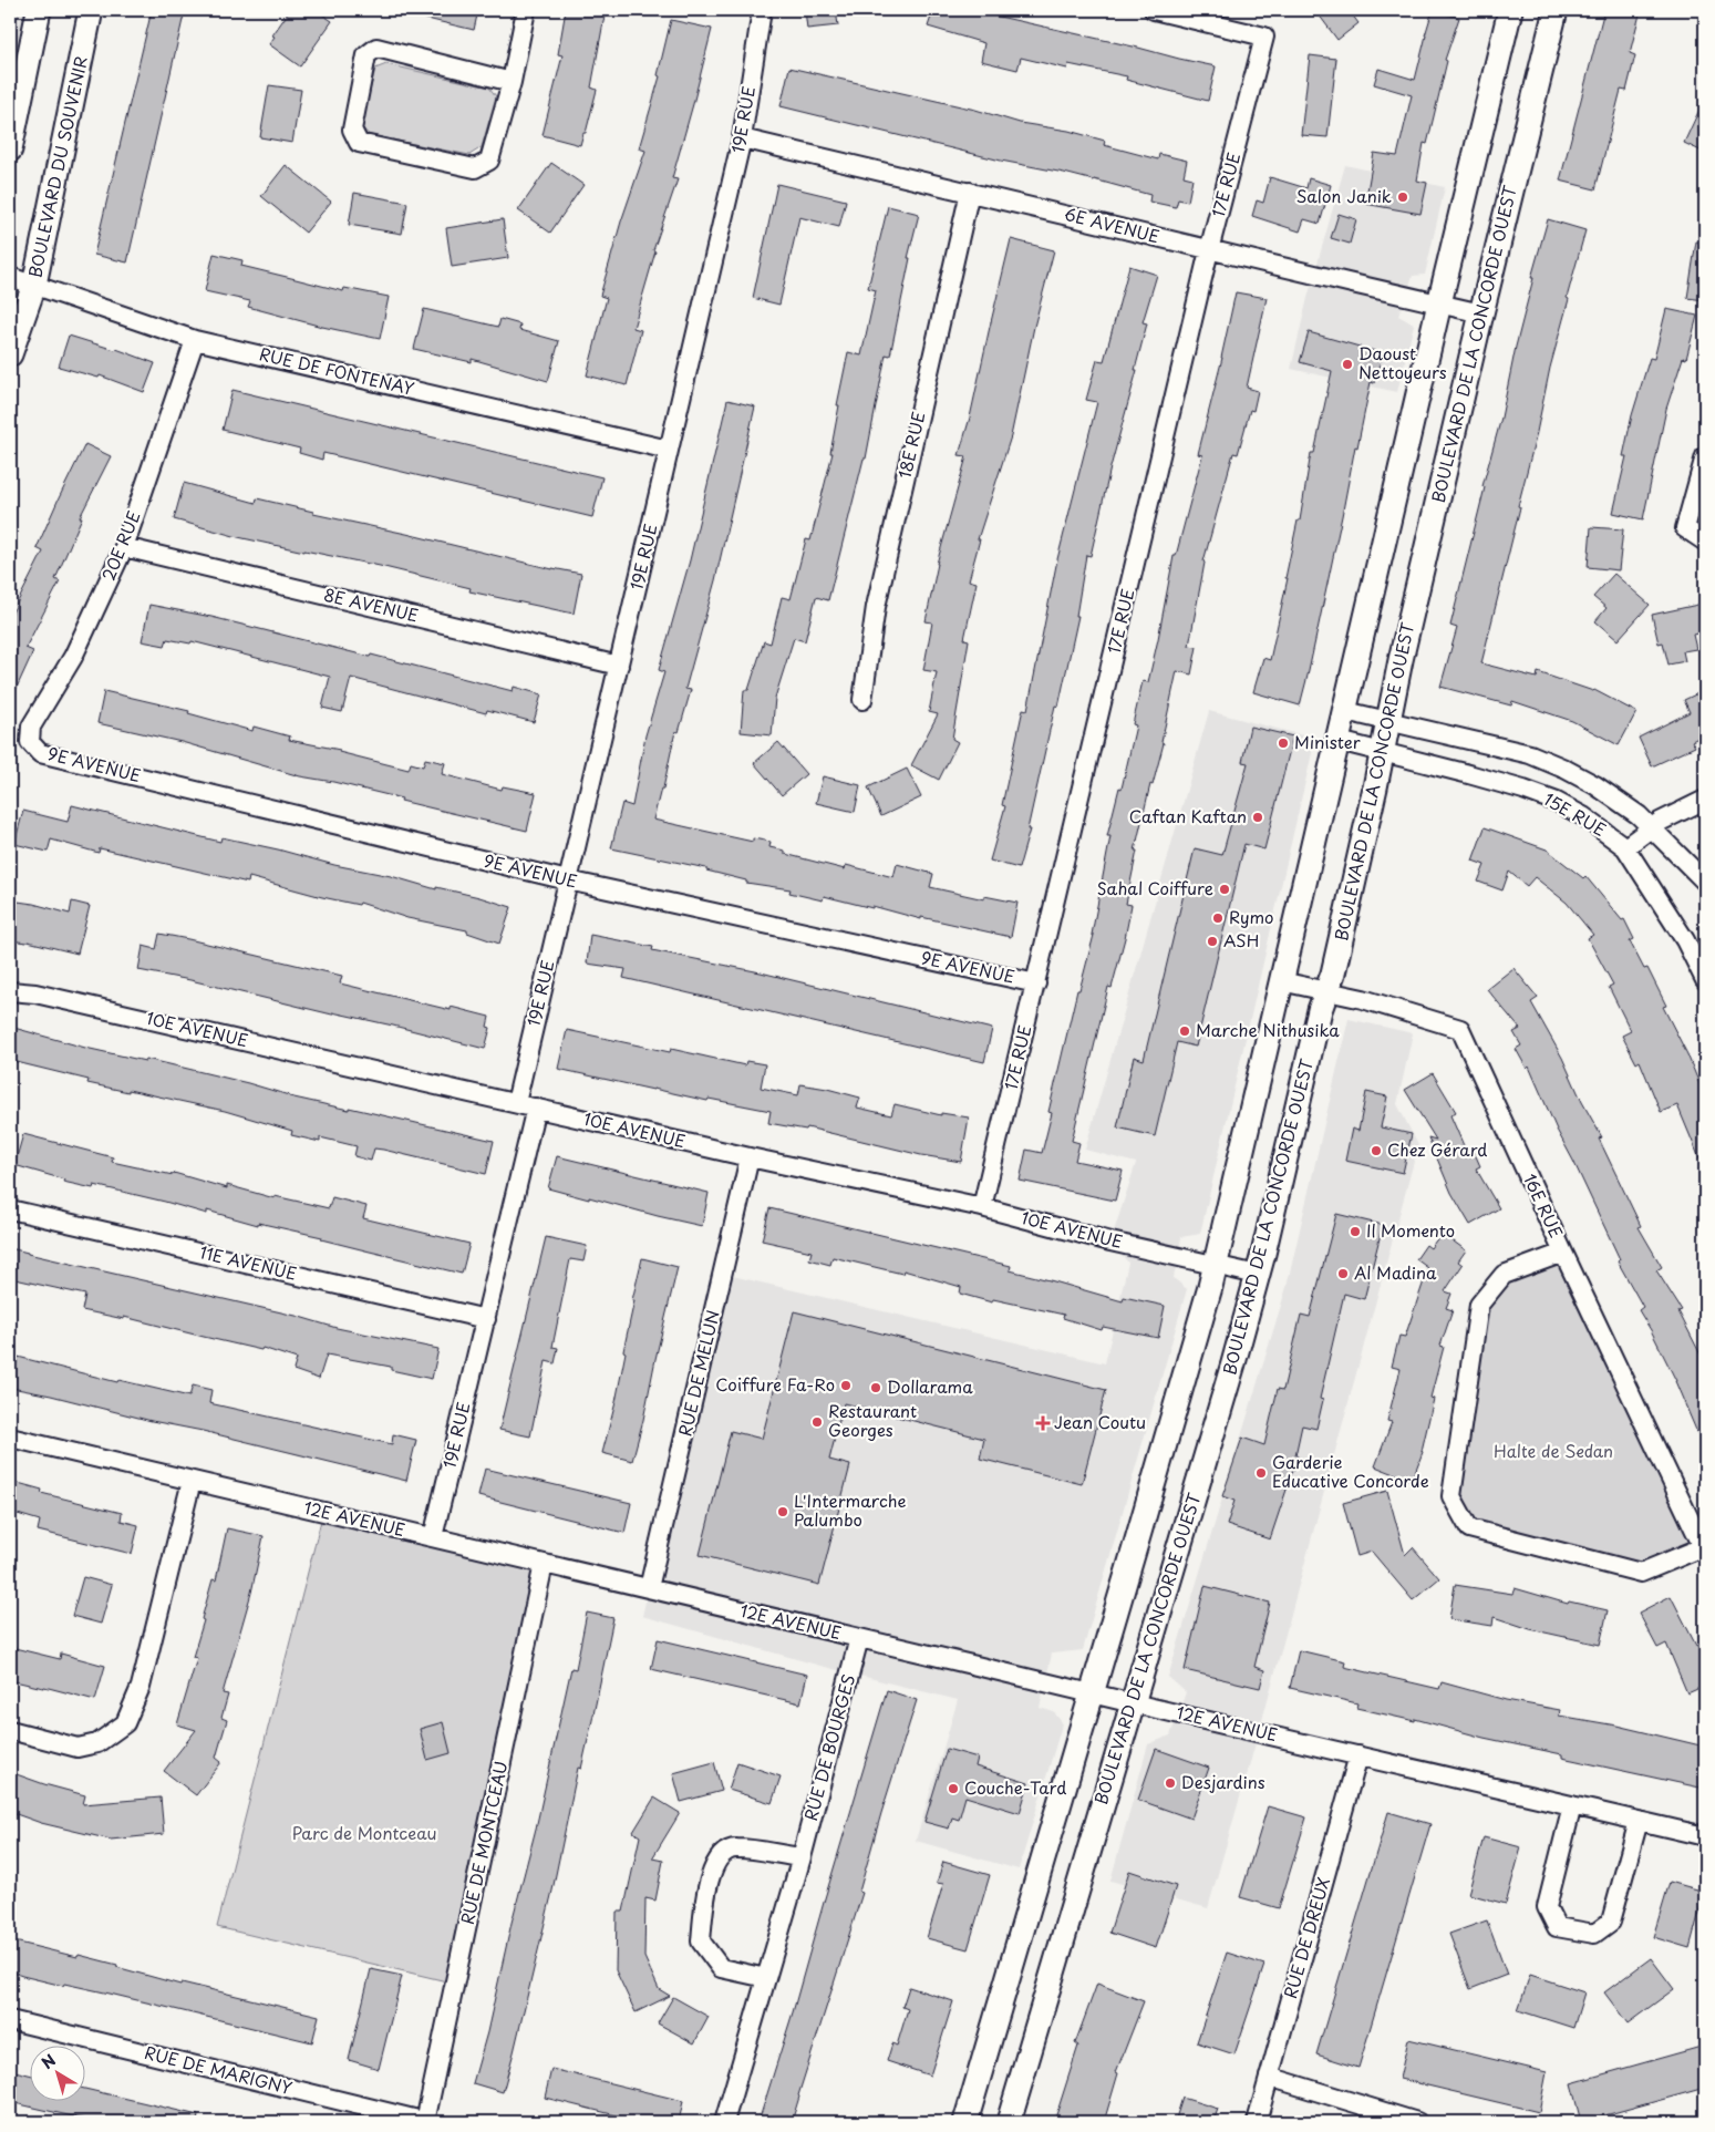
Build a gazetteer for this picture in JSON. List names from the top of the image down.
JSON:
{
  "streets": {
    "street": [
      "19E RUE",
      "BOULEVARD DU SOUVENIR",
      "17E RUE",
      "6E AVENUE",
      "BOULEVARD DE LA CONCORDE OUEST",
      "RUE DE FONTENAY",
      "18E RUE",
      "20E RUE",
      "8E AVENUE",
      "9E AVENUE",
      "15E RUE",
      "10E AVENUE",
      "16E RUE",
      "11E AVENUE",
      "RUE DE MELUN",
      "12E AVENUE",
      "RUE DE BOURGES",
      "RUE DE MONTCEAU",
      "RUE DE DREUX",
      "RUE DE MARIGNY"
    ]
  },
  "crossings": [
    ["19E RUE", "6E AVENUE"],
    ["19E RUE", "RUE DE FONTENAY"],
    ["19E RUE", "8E AVENUE"],
    ["19E RUE", "9E AVENUE"],
    ["19E RUE", "10E AVENUE"],
    ["19E RUE", "11E AVENUE"],
    ["19E RUE", "12E AVENUE"],
    ["BOULEVARD DU SOUVENIR", "RUE DE FONTENAY"],
    ["17E RUE", "6E AVENUE"],
    ["17E RUE", "9E AVENUE"],
    ["17E RUE", "10E AVENUE"],
    ["6E AVENUE", "BOULEVARD DE LA CONCORDE OUEST"],
    ["6E AVENUE", "18E RUE"],
    ["BOULEVARD DE LA CONCORDE OUEST", "15E RUE"],
    ["BOULEVARD DE LA CONCORDE OUEST", "10E AVENUE"],
    ["BOULEVARD DE LA CONCORDE OUEST", "16E RUE"],
    ["BOULEVARD DE LA CONCORDE OUEST", "12E AVENUE"],
    ["RUE DE FONTENAY", "20E RUE"],
    ["20E RUE", "8E AVENUE"],
    ["20E RUE", "9E AVENUE"],
    ["10E AVENUE", "RUE DE MELUN"],
    ["RUE DE MELUN", "12E AVENUE"],
    ["12E AVENUE", "RUE DE BOURGES"],
    ["12E AVENUE", "RUE DE MONTCEAU"],
    ["12E AVENUE", "RUE DE DREUX"],
    ["RUE DE MONTCEAU", "RUE DE MARIGNY"]
  ],
  "parks": ["Halte de Sedan", "Parc de Montceau"],
  "places": {
    "other": [
      "Salon Janik",
      "Daoust Nettoyeurs",
      "Minister",
      "Caftan Kaftan",
      "Sahal Coiffure",
      "Rymo",
      "ASH",
      "Marche Nithusika",
      "Chez Gérard",
      "Il Momento",
      "Al Madina",
      "Coiffure Fa-Ro",
      "Dollarama",
      "Restaurant Georges",
      "Garderie Educative Concorde",
      "L'Intermarche Palumbo",
      "Desjardins",
      "Couche-Tard"
    ],
    "health": ["Jean Coutu"]
  },
  "north": "top left"
}
